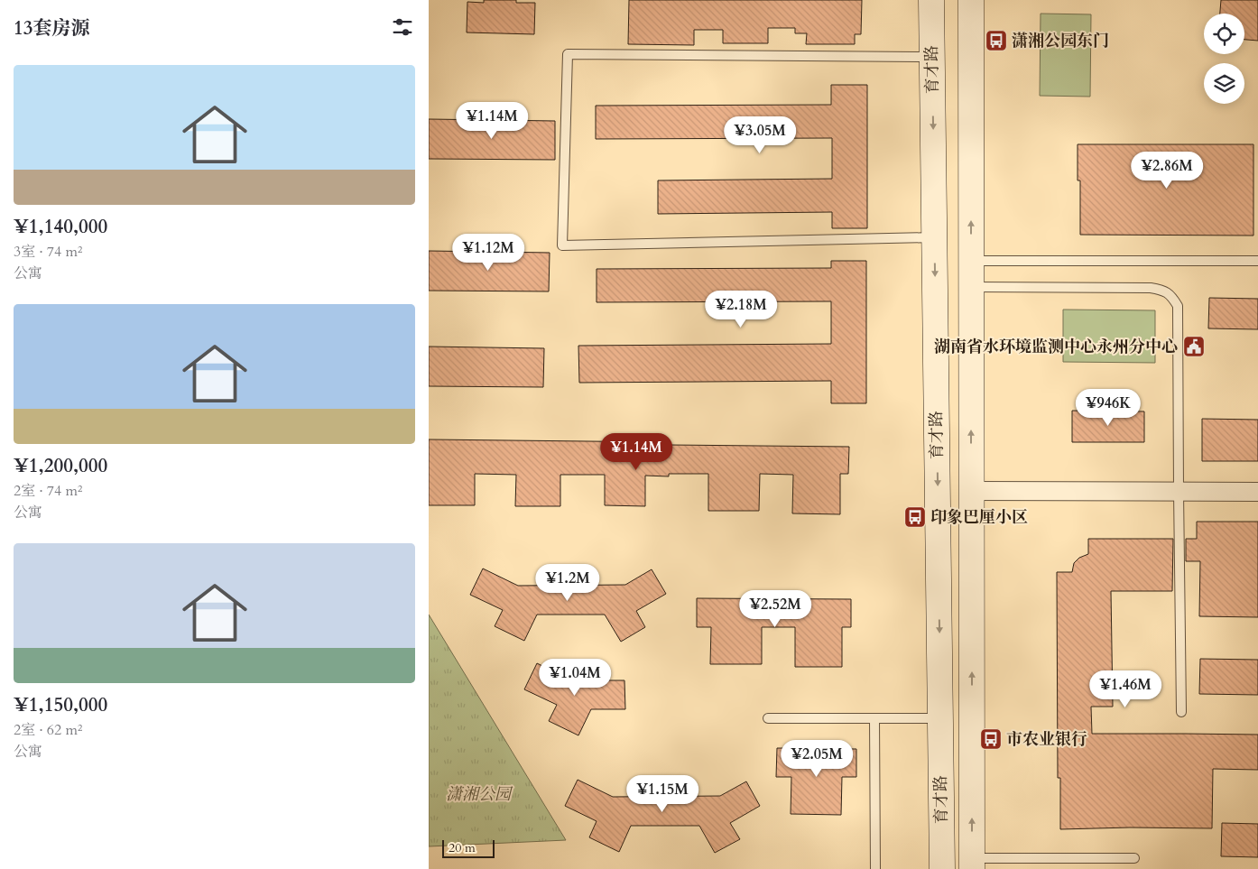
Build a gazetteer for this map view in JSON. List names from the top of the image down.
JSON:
{
  "streets": {
    "main road": ["育才路"]
  },
  "parks": ["潇湘公园"],
  "places": {
    "bus stop": ["潇湘公园东门", "印象巴厘小区", "市农业银行"],
    "public building": ["湖南省水环境监测中心永州分中心"]
  },
  "scale_bar": "20 m",
  "page": {
    "heading": "13套房源",
    "list": [
      {
        "name": "¥1,140,000",
        "note": "3室 · 74 m² · 公寓"
      },
      {
        "name": "¥1,200,000",
        "note": "2室 · 74 m² · 公寓"
      },
      {
        "name": "¥1,150,000",
        "note": "2室 · 62 m² · 公寓"
      }
    ],
    "price": [
      "¥1.14M",
      "¥3.05M",
      "¥2.86M",
      "¥1.12M",
      "¥2.18M",
      "¥946K",
      "¥1.14M",
      "¥1.2M",
      "¥2.52M",
      "¥1.04M",
      "¥1.46M",
      "¥2.05M",
      "¥1.15M"
    ],
    "scale": "20 m"
  }
}
